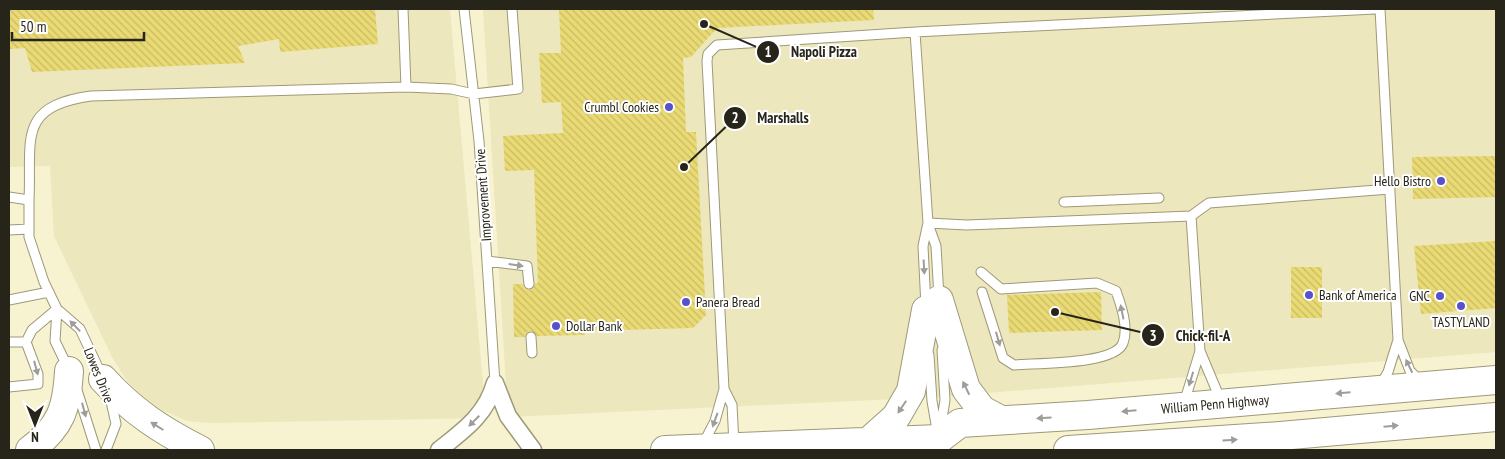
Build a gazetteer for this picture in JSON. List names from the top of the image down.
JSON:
{
  "streets": {
    "highway": ["William Penn Highway"],
    "lane": ["Improvement Drive", "Lowes Drive"]
  },
  "crossings": [
    ["Improvement Drive", "Lowes Drive"]
  ],
  "places": [
    "Napoli Pizza",
    "Crumbl Cookies",
    "Marshalls",
    "Hello Bistro",
    "Bank of America",
    "GNC",
    "Panera Bread",
    "TASTYLAND",
    "Chick-fil-A",
    "Dollar Bank"
  ],
  "scale_bar": "50 m",
  "north": "bottom"
}
